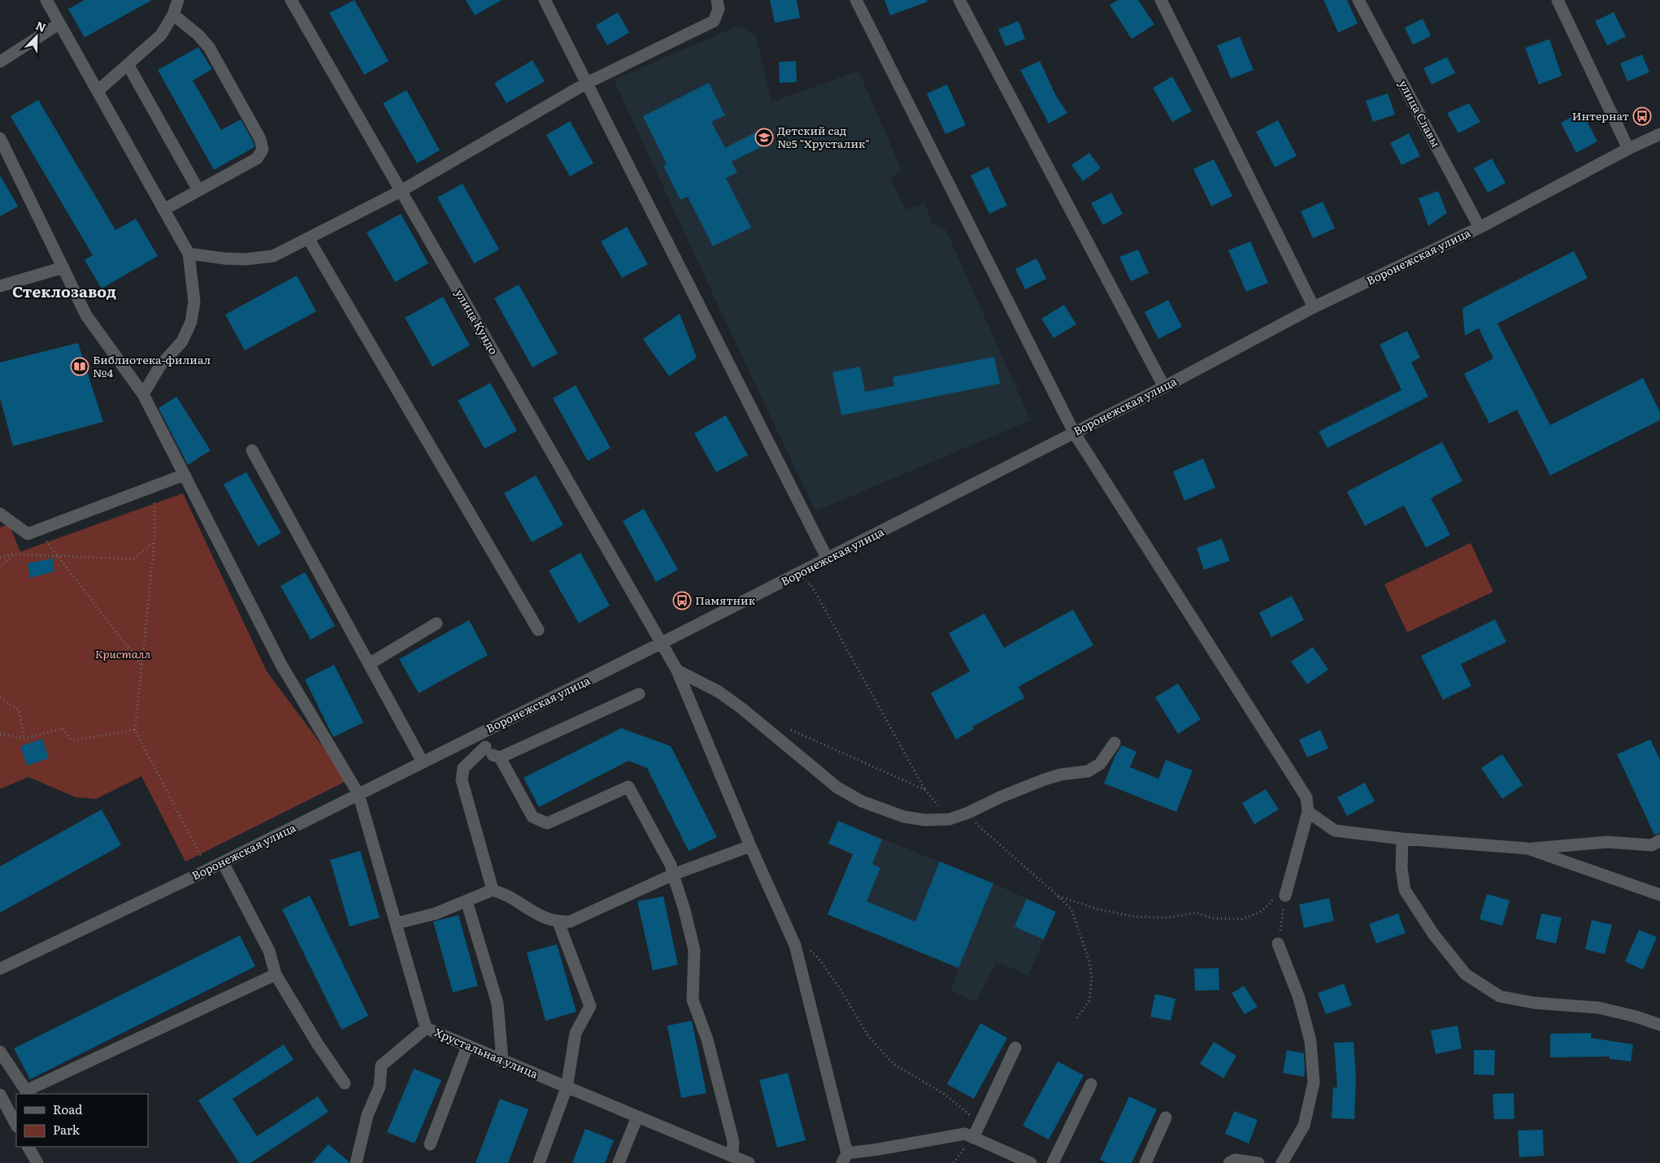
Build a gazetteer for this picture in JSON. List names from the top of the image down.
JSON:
{
  "streets": {
    "street": [
      "улица Славы",
      "Воронежская улица",
      "улица Кундо",
      "Хрустальная улица"
    ]
  },
  "crossings": [
    ["улица Славы", "Воронежская улица"],
    ["Воронежская улица", "улица Кундо"],
    ["Воронежская улица", "Хрустальная улица"]
  ],
  "districts": ["Стеклозавод"],
  "parks": ["Кристалл"],
  "places": {
    "bus stop": ["Интернат", "Памятник"],
    "school or university": ["Детский сад №5 \"Хрусталик\""],
    "library": ["Библиотека-филиал №4"]
  },
  "legend": ["Road", "Park"],
  "north": "top right"
}
